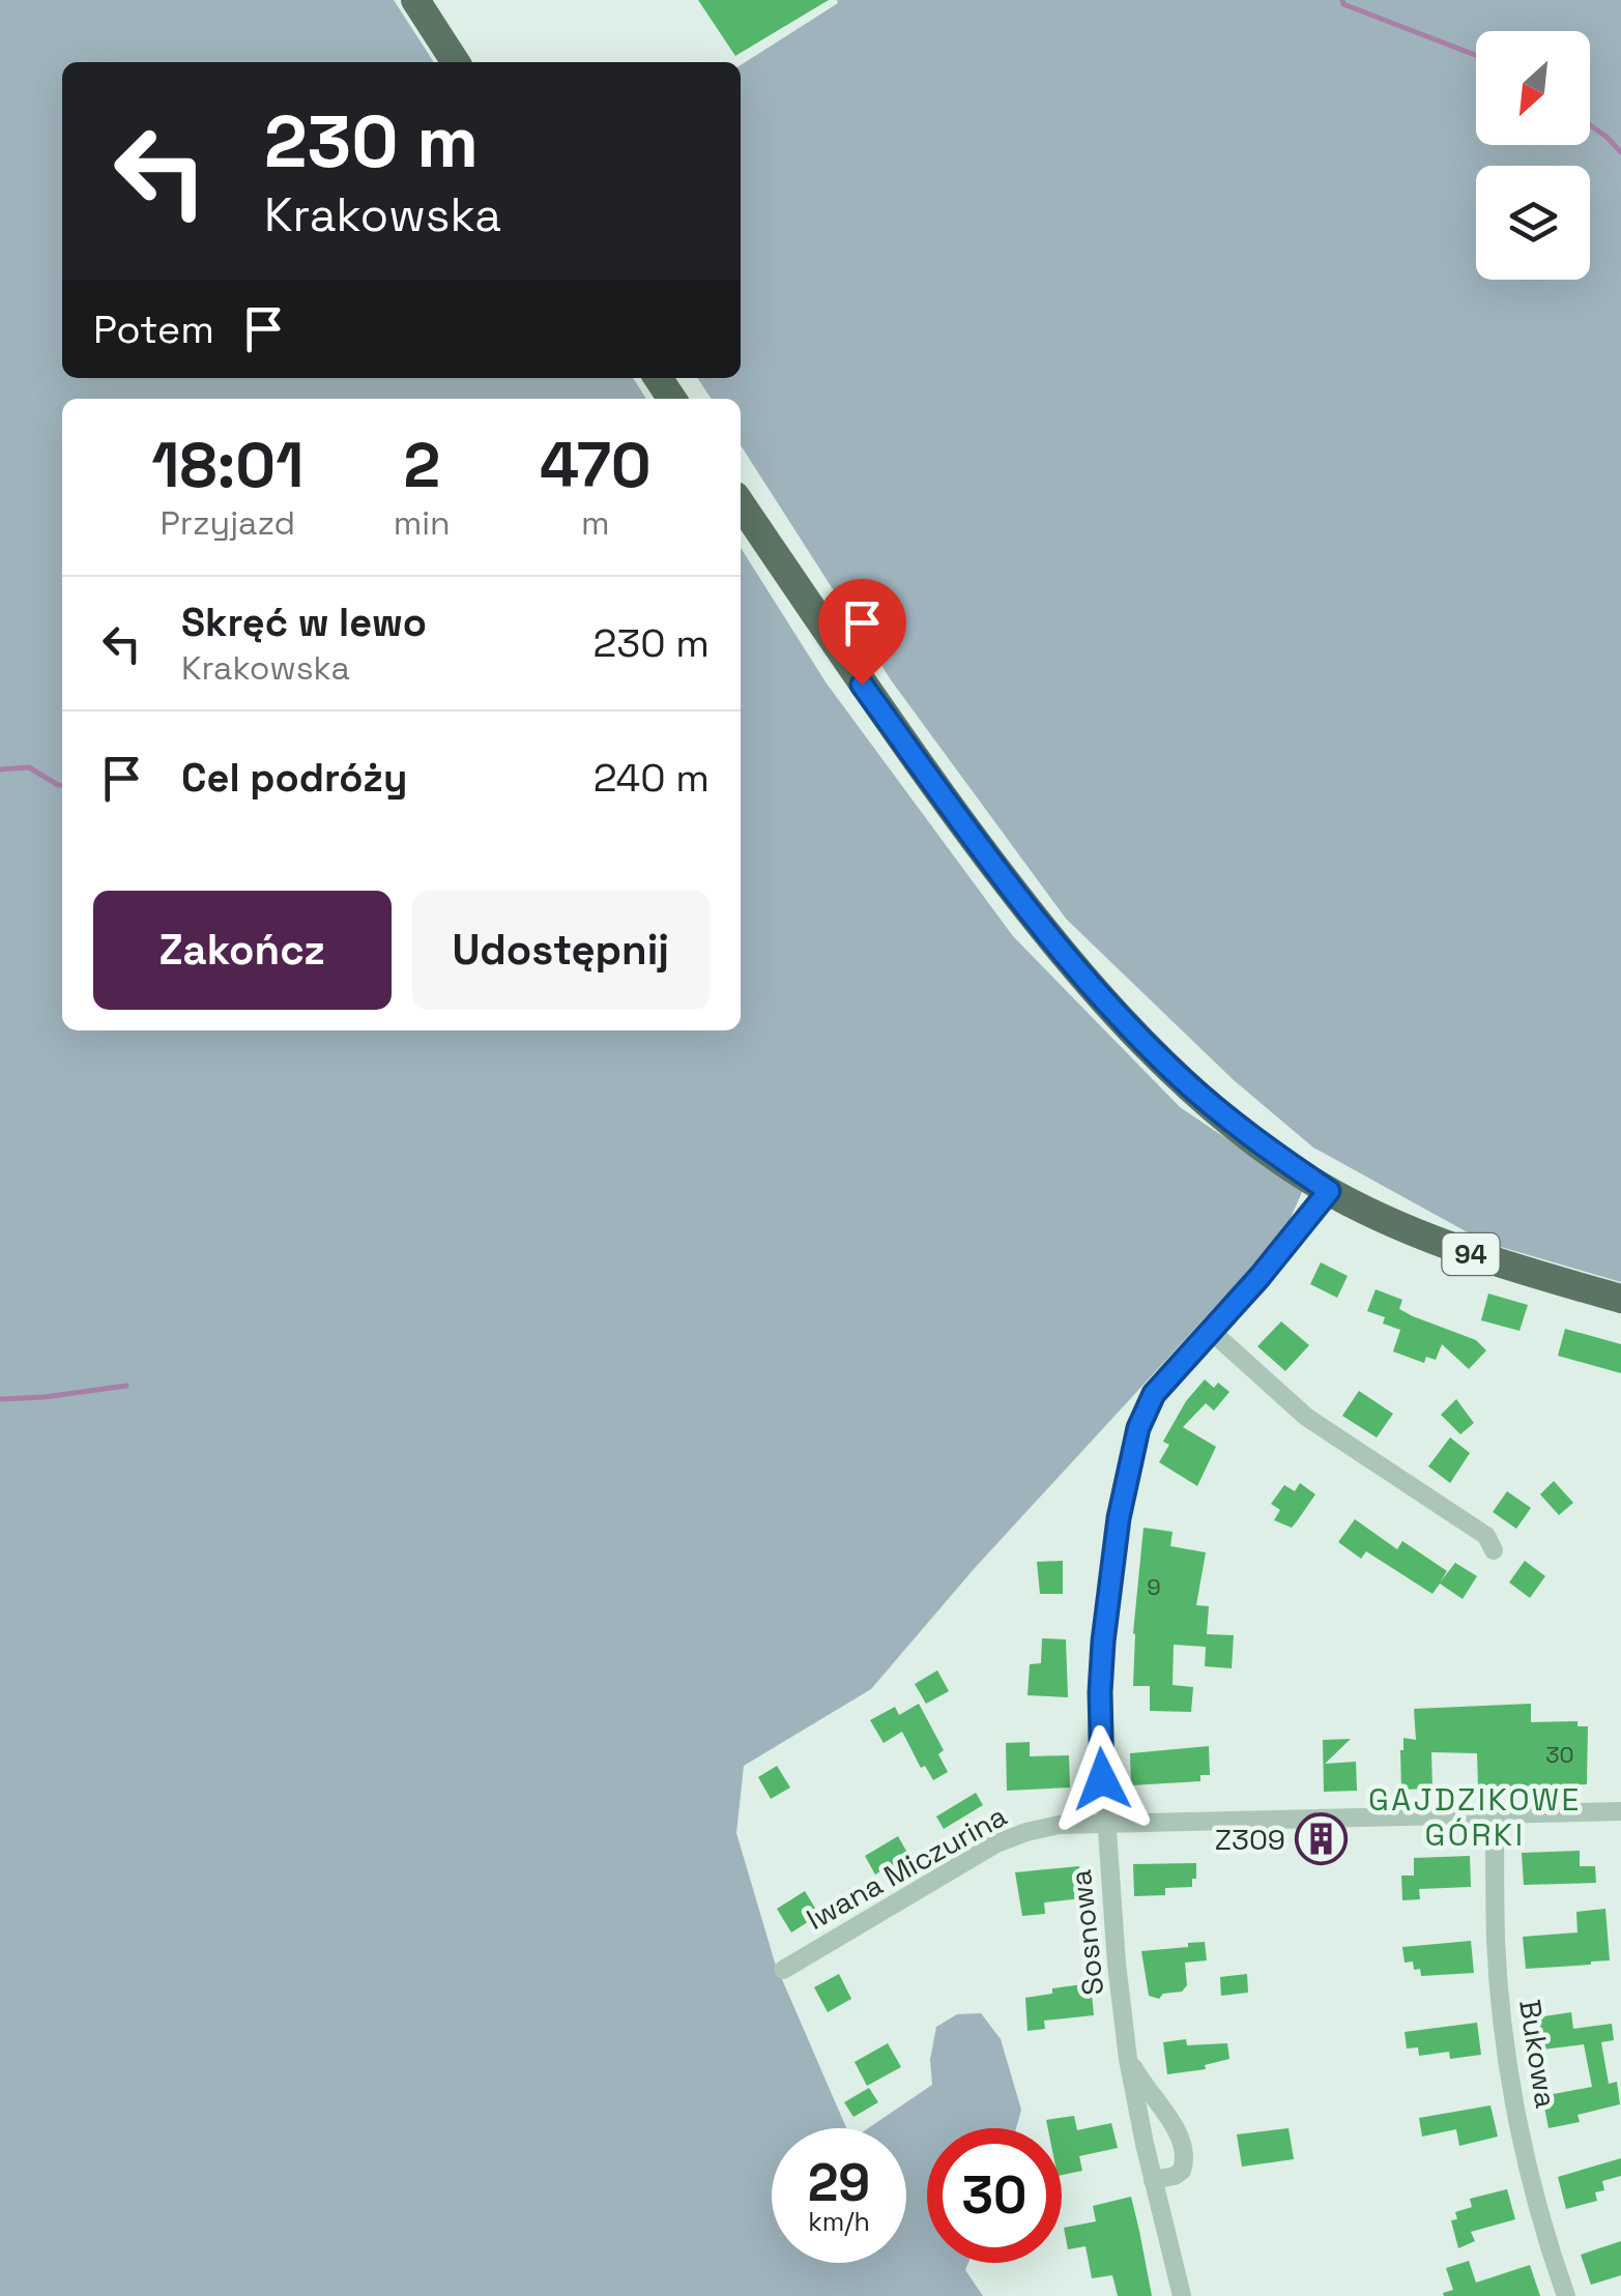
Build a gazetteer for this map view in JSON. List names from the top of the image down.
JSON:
{
  "streets": {
    "main road": ["94"],
    "street": ["Iwana Miczurina", "Sosnowa", "Bukowa"]
  },
  "crossings": [
    ["94", "Sosnowa"],
    ["Iwana Miczurina", "Sosnowa"],
    ["Iwana Miczurina", "Bukowa"]
  ],
  "districts": ["GAJDZIKOWE GÓRKI"],
  "places": {
    "building": ["Z309"]
  },
  "house_numbers": ["9", "30"],
  "north": "bottom left",
  "page": {
    "turn": ["230 m", "Krakowska"],
    "then": "Potem",
    "eta": [
      "18:01",
      "Przyjazd",
      "2",
      "min",
      "470",
      "m"
    ],
    "list": [
      {
        "name": "Skręć w lewo",
        "note": "Krakowska",
        "value": "230 m"
      },
      {
        "name": "Cel podróży",
        "value": "240 m"
      }
    ],
    "buttons": ["Zakończ", "Udostępnij"],
    "speed": "29 km/h",
    "limit": "30"
  }
}
